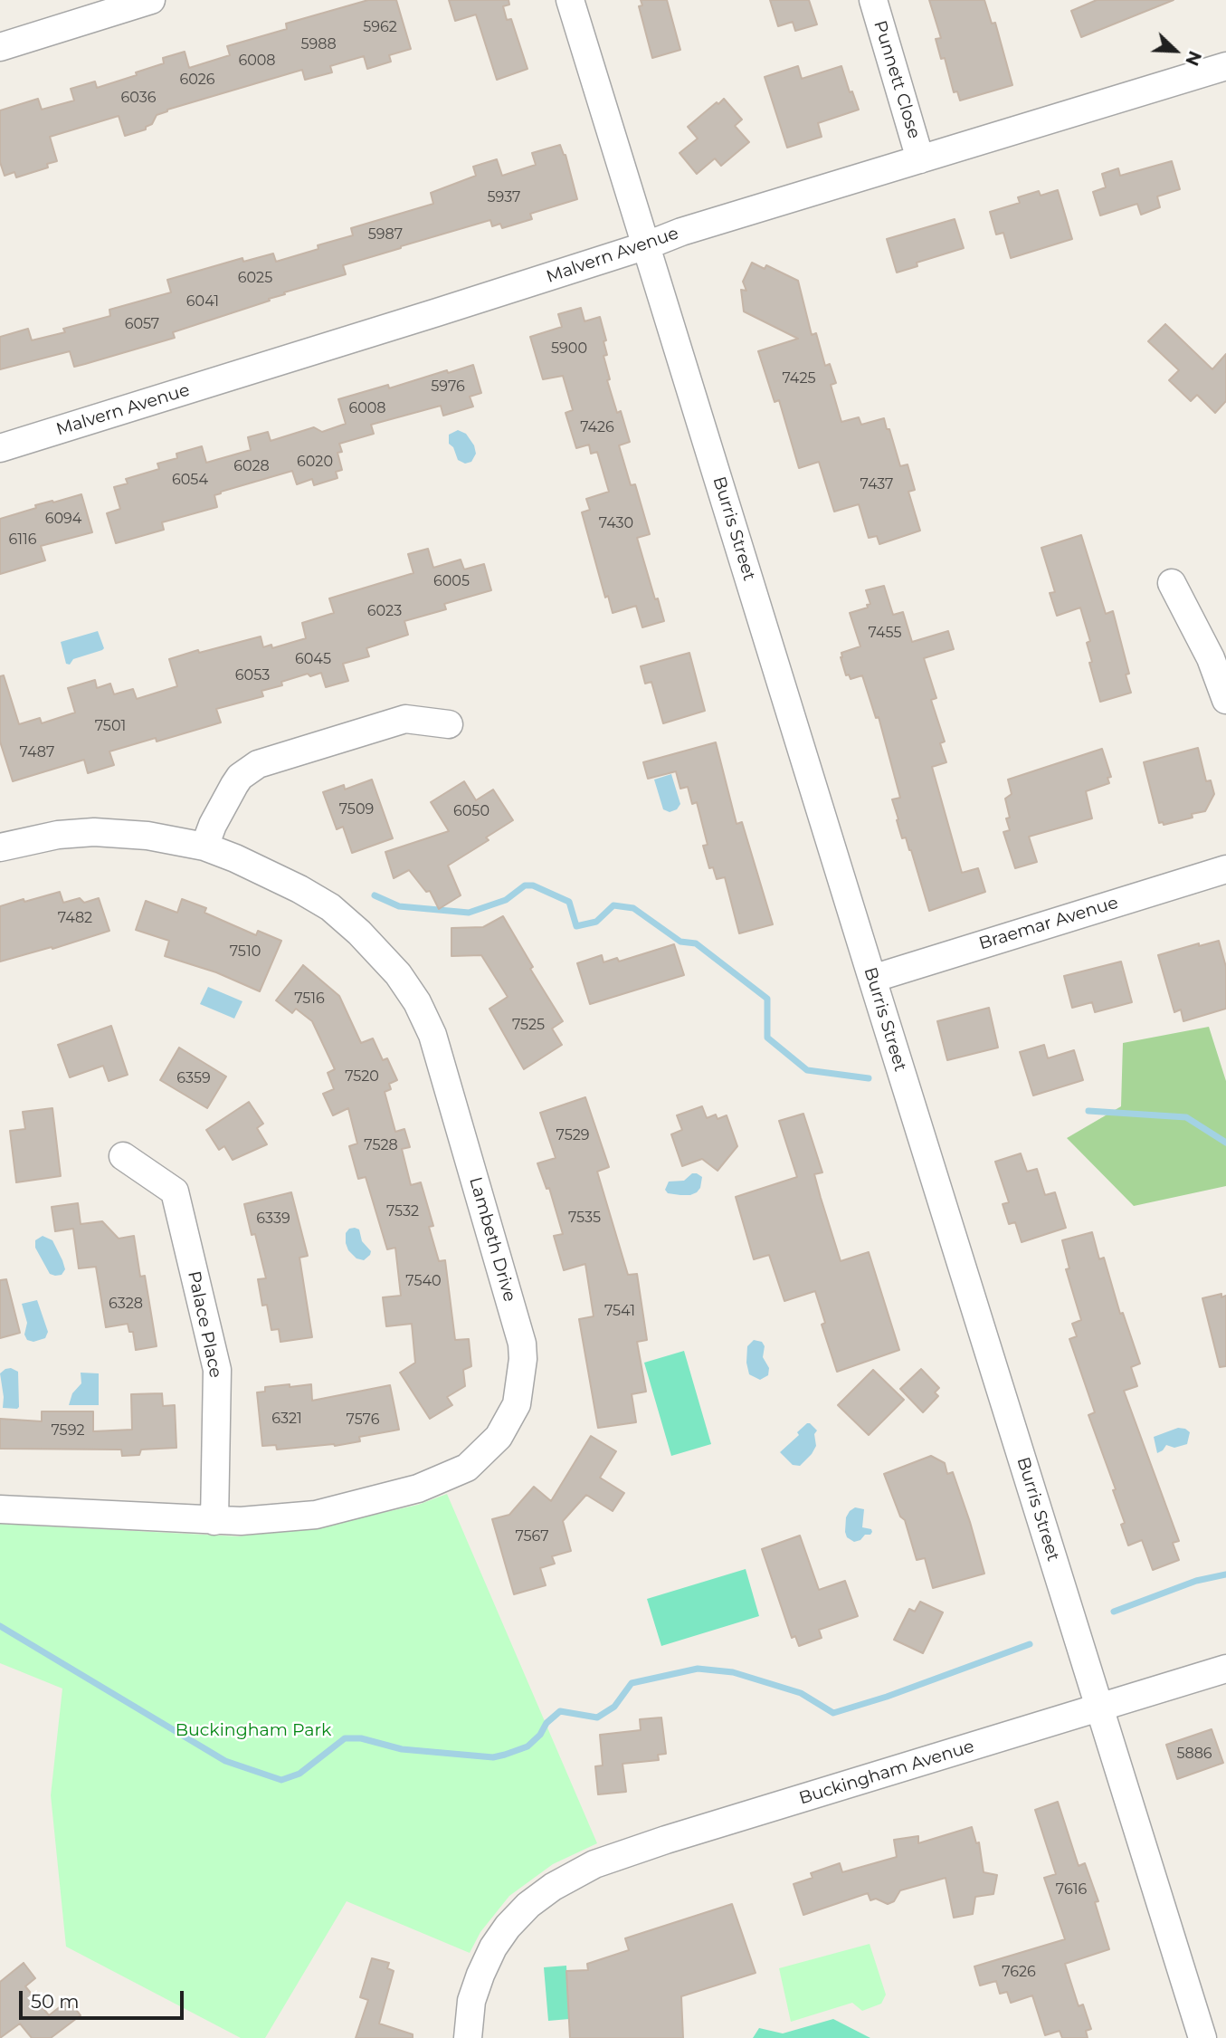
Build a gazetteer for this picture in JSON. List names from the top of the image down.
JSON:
{
  "streets": {
    "street": [
      "Punnett Close",
      "Malvern Avenue",
      "Burris Street",
      "Braemar Avenue",
      "Lambeth Drive",
      "Palace Place",
      "Buckingham Avenue"
    ]
  },
  "crossings": [
    ["Punnett Close", "Malvern Avenue"],
    ["Malvern Avenue", "Burris Street"],
    ["Burris Street", "Braemar Avenue"],
    ["Burris Street", "Buckingham Avenue"],
    ["Lambeth Drive", "Palace Place"]
  ],
  "parks": ["Buckingham Park"],
  "house_numbers": [
    "5962",
    "5988",
    "6008",
    "6026",
    "6036",
    "5937",
    "5987",
    "6025",
    "6041",
    "6057",
    "5900",
    "7425",
    "5976",
    "6008",
    "7426",
    "6020",
    "6028",
    "6054",
    "7437",
    "6094",
    "7430",
    "6116",
    "6005",
    "6023",
    "7455",
    "6045",
    "6053",
    "7501",
    "7487",
    "7509",
    "6050",
    "7482",
    "7510",
    "7516",
    "7525",
    "7520",
    "6359",
    "7529",
    "7528",
    "7532",
    "7535",
    "6339",
    "7540",
    "6328",
    "7541",
    "6321",
    "7576",
    "7592",
    "7567",
    "5886",
    "7616",
    "7626"
  ],
  "scale_bar": "50 m",
  "north": "bottom right"
}
